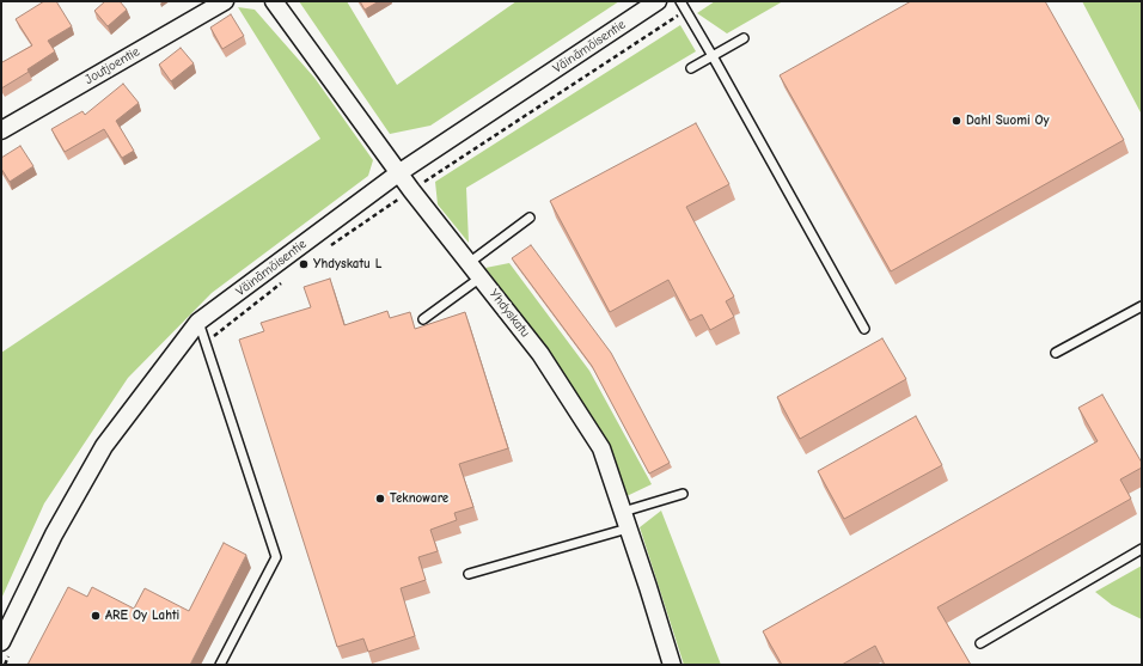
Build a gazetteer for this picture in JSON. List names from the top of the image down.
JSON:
{
  "streets": {
    "street": ["Väinämöisentie", "Joutjoentie", "Yhdyskatu"]
  },
  "crossings": [
    ["Väinämöisentie", "Yhdyskatu"]
  ],
  "places": [
    "Dahl Suomi Oy",
    "Yhdyskatu L",
    "Teknoware",
    "ARE Oy Lahti"
  ]
}
